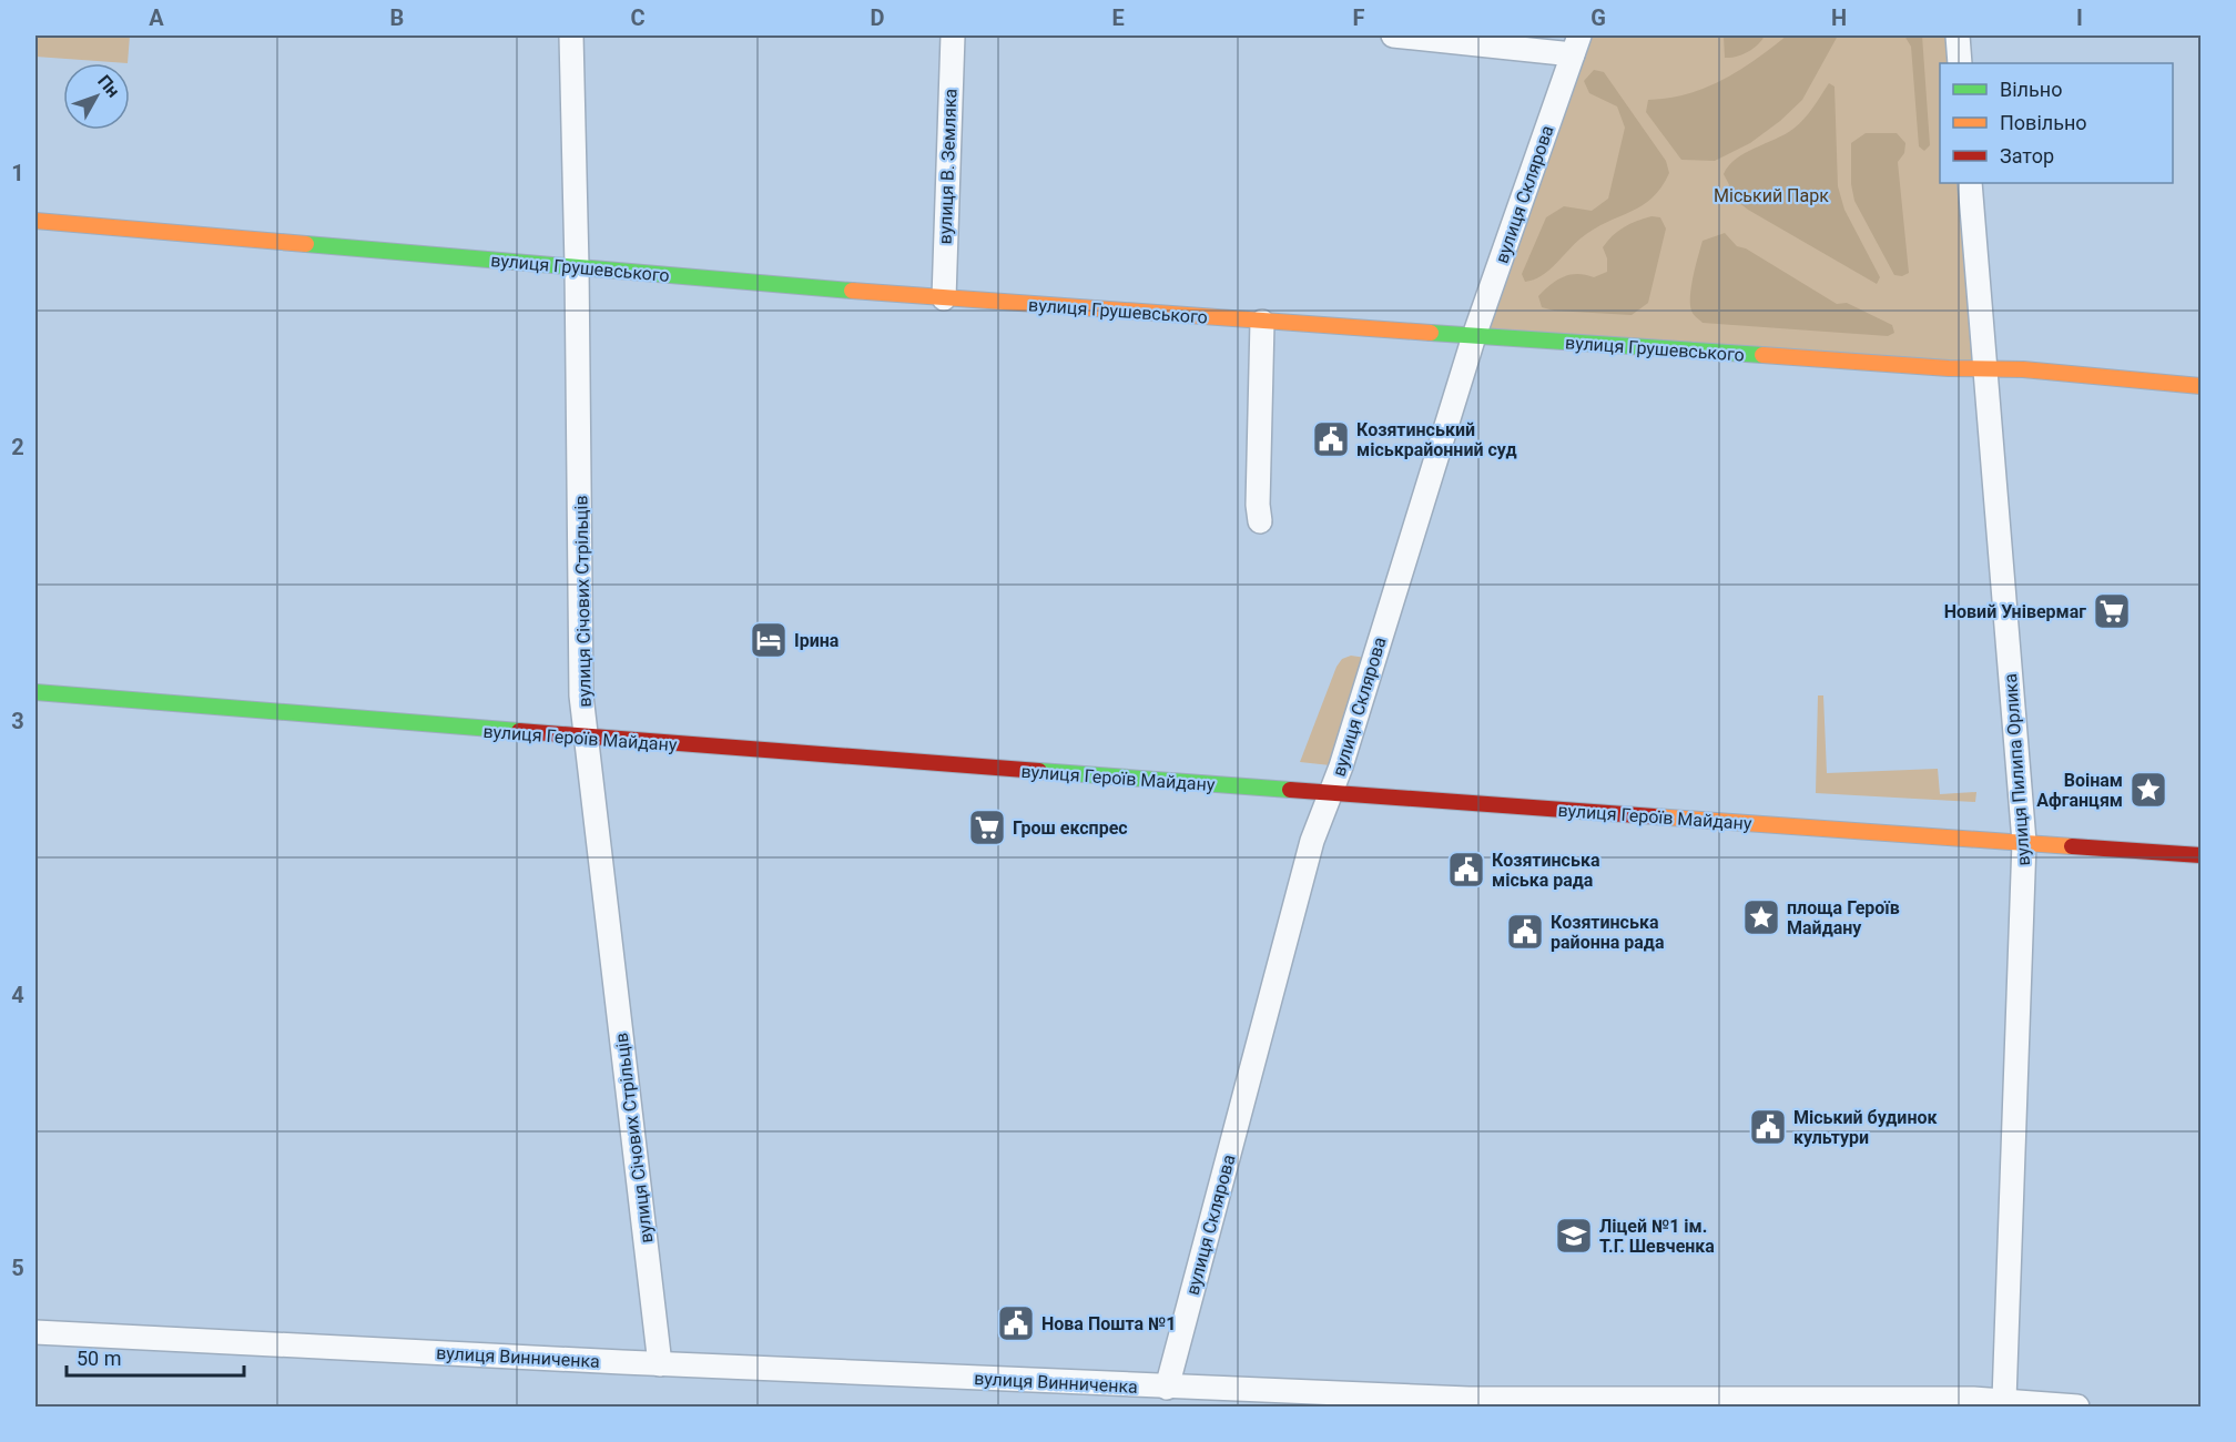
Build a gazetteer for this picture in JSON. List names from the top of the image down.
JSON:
{
  "streets": {
    "street": [
      "вулиця В. Земляка",
      "вулиця Склярова",
      "вулиця Грушевського",
      "вулиця Січових Стрільців",
      "вулиця Героїв Майдану",
      "вулиця Пилипа Орлика",
      "вулиця Винниченка"
    ]
  },
  "crossings": [
    ["вулиця В. Земляка", "вулиця Грушевського"],
    ["вулиця Склярова", "вулиця Грушевського"],
    ["вулиця Склярова", "вулиця Героїв Майдану"],
    ["вулиця Склярова", "вулиця Винниченка"],
    ["вулиця Грушевського", "вулиця Січових Стрільців"],
    ["вулиця Грушевського", "вулиця Пилипа Орлика"],
    ["вулиця Січових Стрільців", "вулиця Героїв Майдану"],
    ["вулиця Січових Стрільців", "вулиця Винниченка"],
    ["вулиця Героїв Майдану", "вулиця Пилипа Орлика"],
    ["вулиця Пилипа Орлика", "вулиця Винниченка"]
  ],
  "parks": ["Міський Парк"],
  "places": {
    "public building": [
      "Козятинський міськрайонний суд",
      "Козятинська міська рада",
      "Козятинська районна рада",
      "Міський будинок культури",
      "Нова Пошта №1"
    ],
    "supermarket": ["Новий Універмаг", "Грош експрес"],
    "hotel": ["Ірина"],
    "place": ["Воінам Афганцям", "площа Героїв Майдану"],
    "school or university": ["Ліцей №1 ім. Т.Г. Шевченка"]
  },
  "legend": ["Вільно", "Повільно", "Затор"],
  "scale_bar": "50 m",
  "north": "top right",
  "grid": {
    "columns": [
      "A",
      "B",
      "C",
      "D",
      "E",
      "F",
      "G",
      "H",
      "I"
    ],
    "rows": [
      "1",
      "2",
      "3",
      "4",
      "5"
    ]
  }
}
